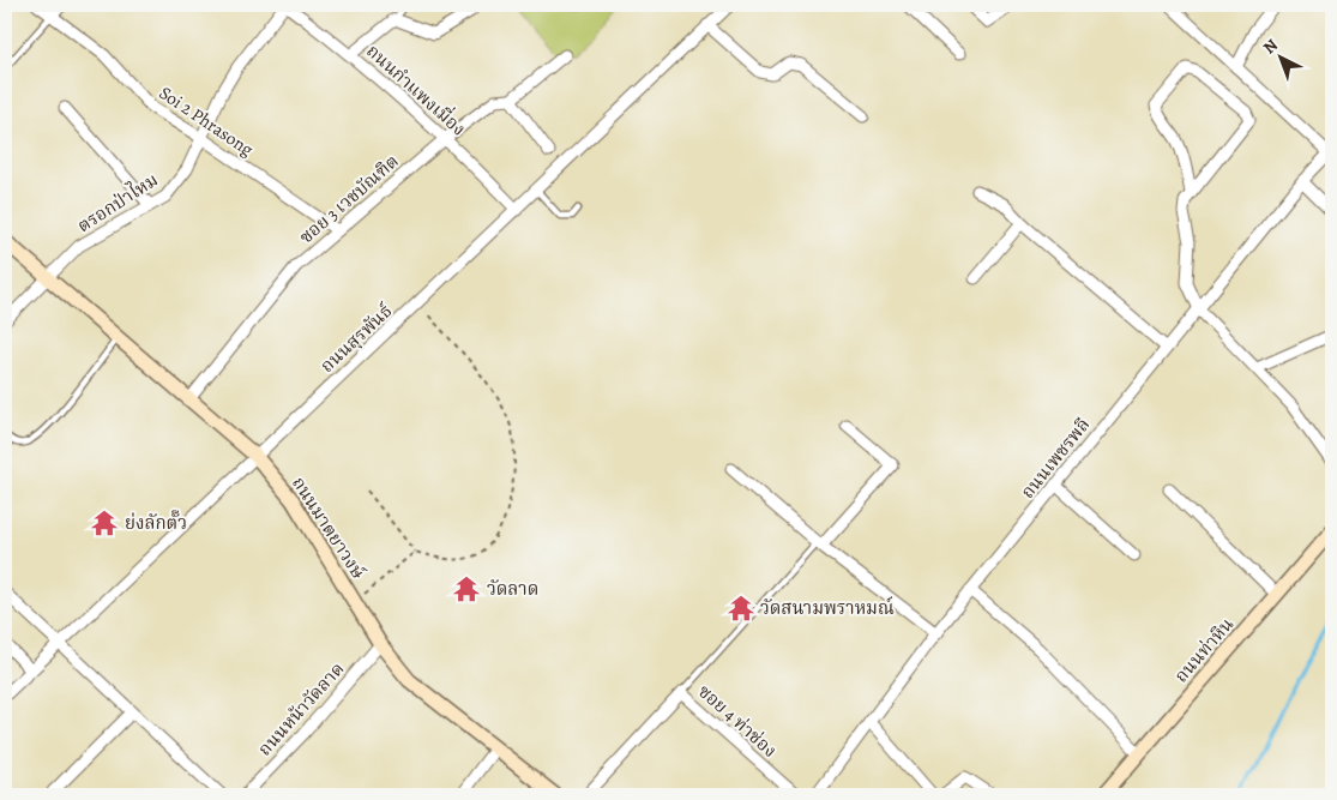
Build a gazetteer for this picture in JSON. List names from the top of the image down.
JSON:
{
  "streets": {
    "street": [
      "ถนนกำแพงเมี่อง",
      "Soi 2 Phrasong",
      "ซอย 3 เวชบัณฑิต",
      "ตรอกป่าไหม",
      "ถนนสุรพันธ์",
      "ถนนเพชรพลี",
      "ถนนมาตยาวงษ์",
      "ถนนท่าหิน",
      "ถนนหน้าวัดลาด",
      "ซอย 4 ท่าช่อง"
    ]
  },
  "crossings": [
    ["ถนนกำแพงเมี่อง", "ซอย 3 เวชบัณฑิต"],
    ["ถนนกำแพงเมี่อง", "ตรอกป่าไหม"],
    ["ถนนกำแพงเมี่อง", "ถนนสุรพันธ์"],
    ["Soi 2 Phrasong", "ซอย 3 เวชบัณฑิต"],
    ["Soi 2 Phrasong", "ตรอกป่าไหม"],
    ["ซอย 3 เวชบัณฑิต", "ถนนมาตยาวงษ์"],
    ["ตรอกป่าไหม", "ถนนมาตยาวงษ์"],
    ["ถนนสุรพันธ์", "ถนนมาตยาวงษ์"],
    ["ถนนมาตยาวงษ์", "ถนนหน้าวัดลาด"]
  ],
  "places": {
    "temple": ["ย่งลักตั๊ว", "วัดลาด", "วัดสนามพราหมณ์"]
  },
  "north": "top left"
}
